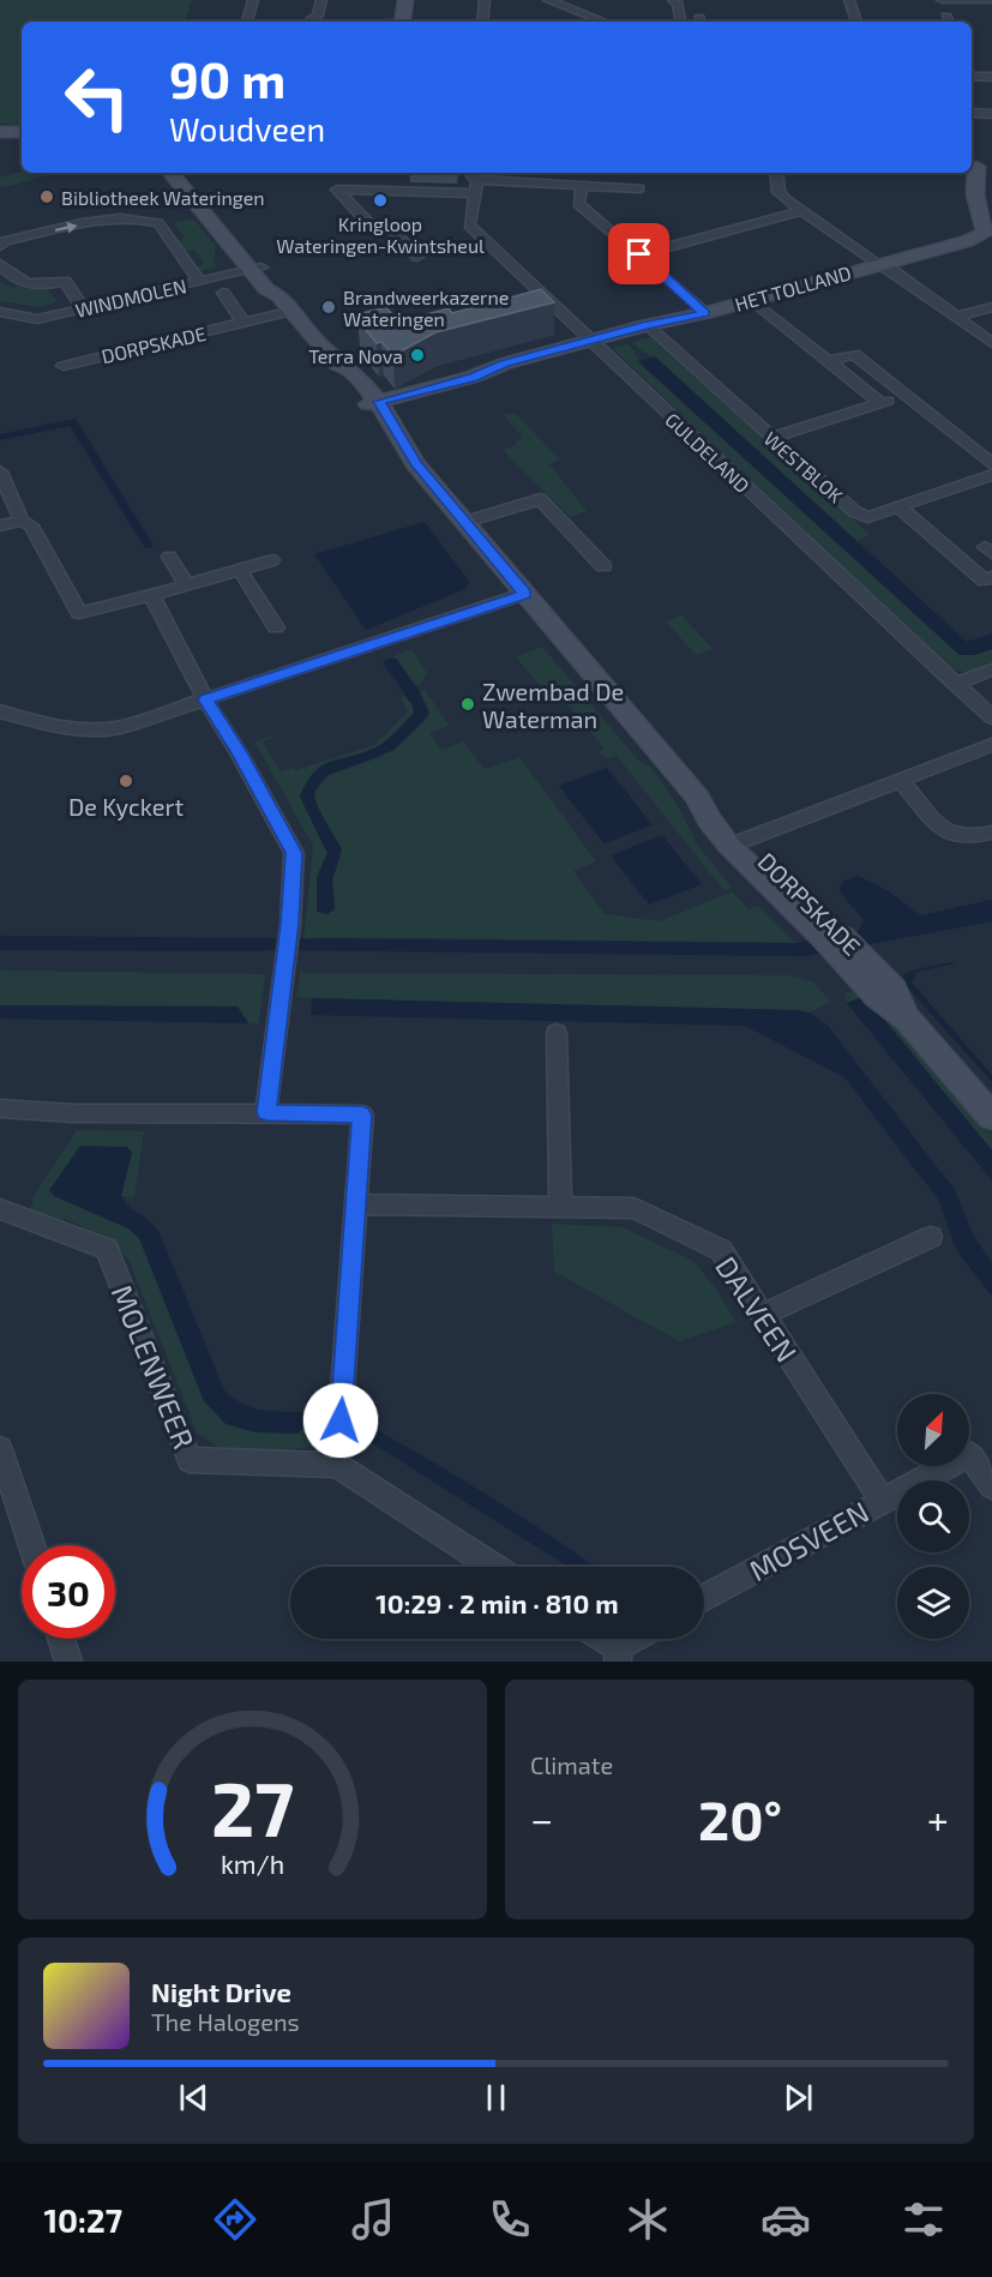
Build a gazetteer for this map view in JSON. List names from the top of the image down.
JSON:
{
  "streets": {
    "main road": ["HET TOLLAND", "DORPSKADE"],
    "street": [
      "WINDMOLEN",
      "GULDELAND",
      "WESTBLOK",
      "DALVEEN",
      "MOLENWEER",
      "MOSVEEN"
    ]
  },
  "crossings": [
    ["HET TOLLAND", "DORPSKADE"],
    ["HET TOLLAND", "GULDELAND"],
    ["HET TOLLAND", "WESTBLOK"],
    ["WINDMOLEN", "DORPSKADE"],
    ["DALVEEN", "MOSVEEN"]
  ],
  "places": [
    "Bibliotheek Wateringen",
    "Kringloop Wateringen-Kwintsheul",
    "Brandweerkazerne Wateringen",
    "Terra Nova",
    "Zwembad De Waterman",
    "De Kyckert"
  ],
  "north": "top right",
  "page": {
    "turn": ["90 m", "Woudveen"],
    "limit": "30",
    "trip": "10:29 · 2 min · 810 m",
    "tile": "Climate",
    "heat": ["−", "20°", "+"],
    "song": ["Night Drive", "The Halogens"],
    "tabs": "10:27",
    "gauge": ["27", "km/h"]
  }
}
